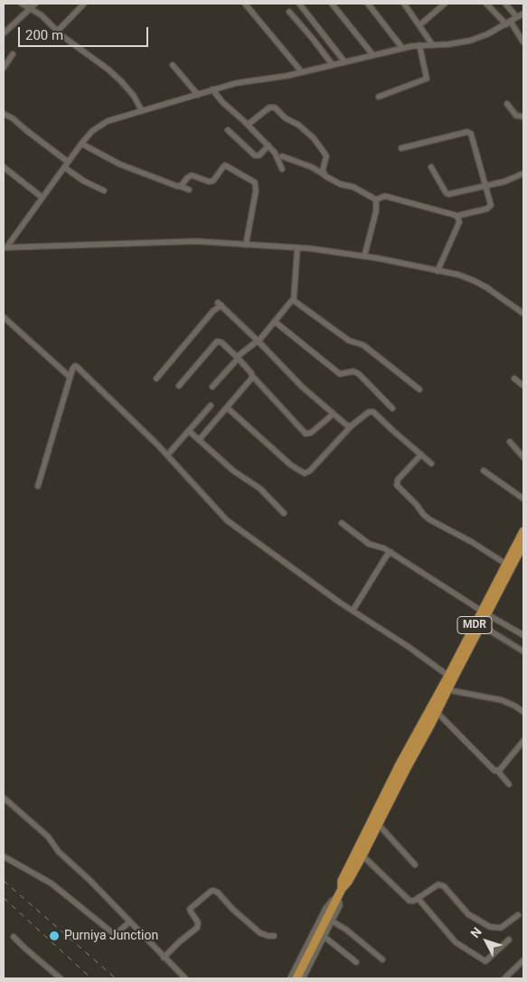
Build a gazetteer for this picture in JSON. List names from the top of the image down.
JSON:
{
  "streets": {
    "main road": ["MDR"]
  },
  "places": ["Purniya Junction"],
  "scale_bar": "200 m",
  "north": "top left"
}
